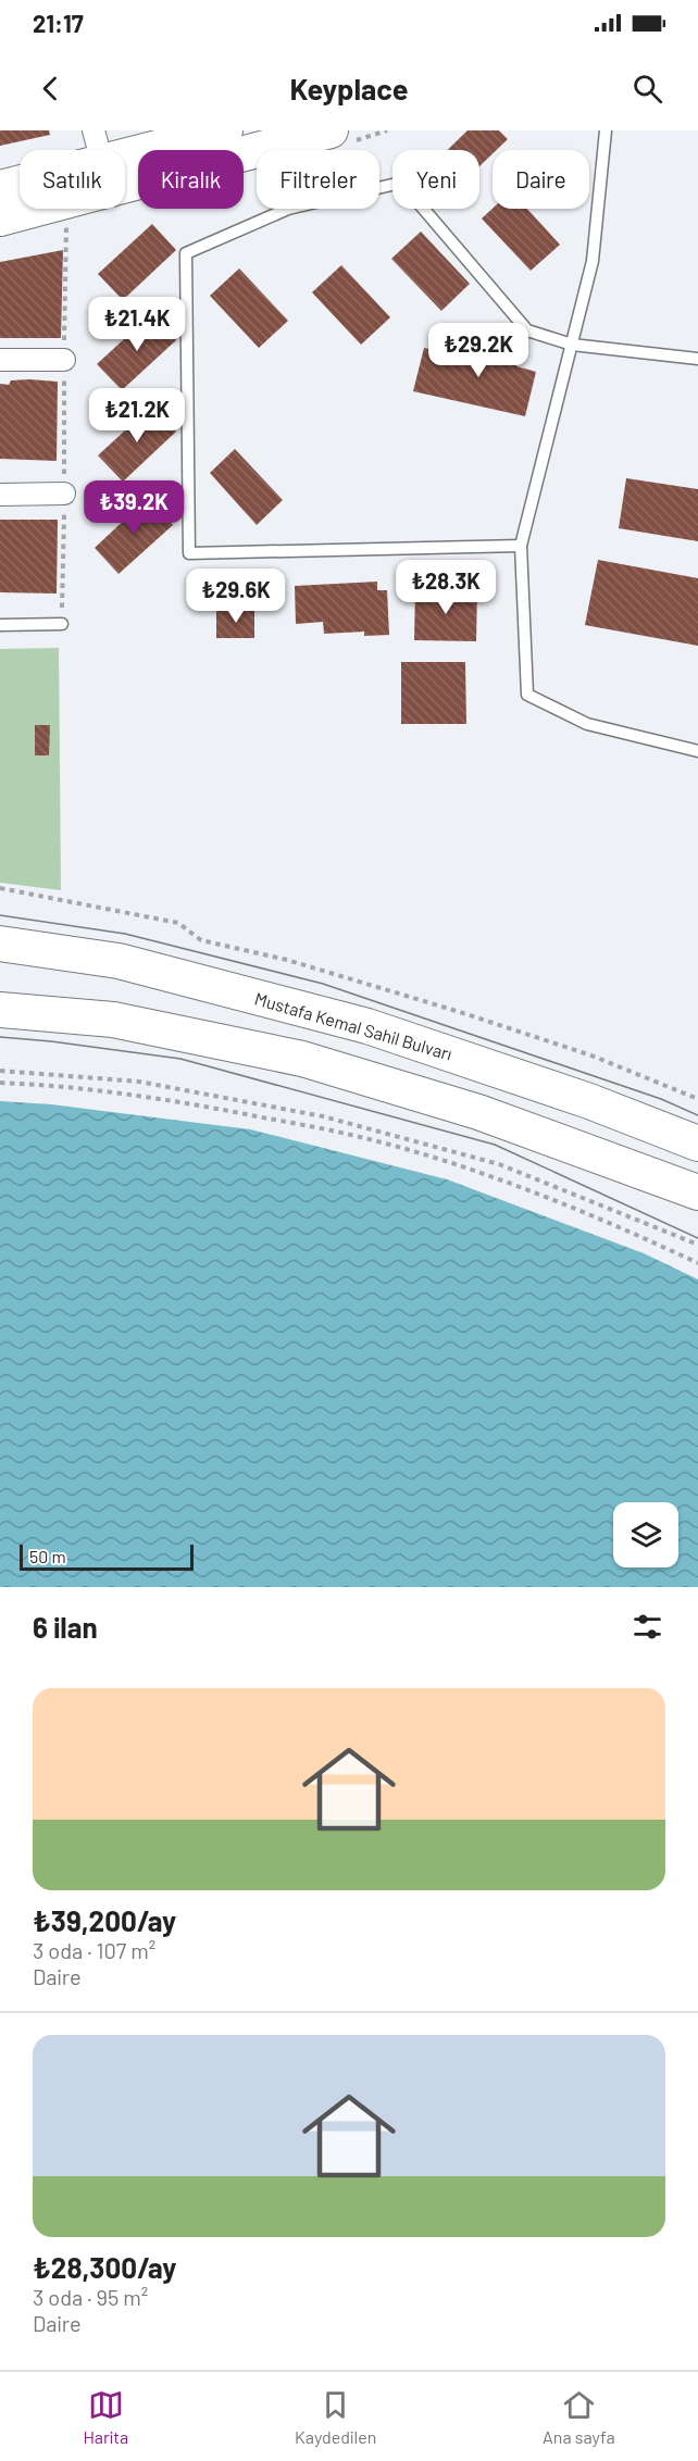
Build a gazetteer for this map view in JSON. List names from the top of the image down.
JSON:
{
  "streets": {
    "main road": ["Mustafa Kemal Sahil Bulvarı"]
  },
  "scale_bar": "50 m",
  "page": {
    "status": "21:17",
    "header": "Keyplace",
    "chip": [
      "Satılık",
      "Kiralık",
      "Filtreler",
      "Yeni",
      "Daire"
    ],
    "price": [
      "₺21.4K",
      "₺29.2K",
      "₺21.2K",
      "₺39.2K",
      "₺28.3K",
      "₺29.6K"
    ],
    "scale": "50 m",
    "heading": "6 ilan",
    "list": [
      {
        "name": "₺39,200/ay",
        "note": "3 oda · 107 m² · Daire"
      },
      {
        "name": "₺28,300/ay",
        "note": "3 oda · 95 m² · Daire"
      }
    ],
    "tabs": ["Harita", "Kaydedilen", "Ana sayfa"]
  }
}
